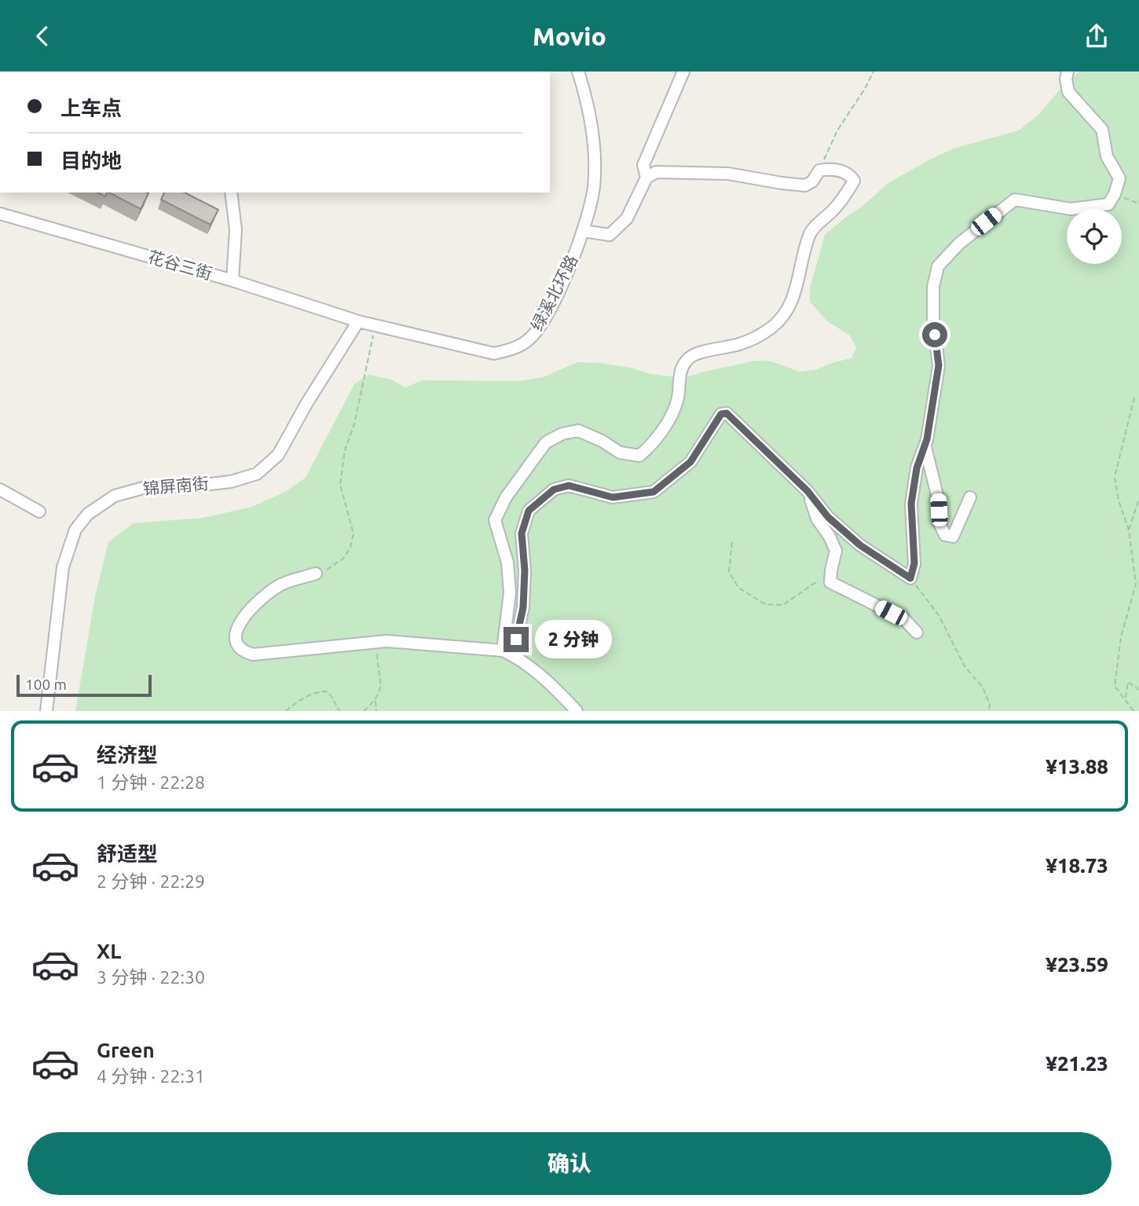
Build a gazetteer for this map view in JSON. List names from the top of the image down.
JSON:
{
  "streets": {
    "street": ["花谷三街", "绿溪北环路", "锦屏南街"]
  },
  "crossings": [
    ["花谷三街", "绿溪北环路"],
    ["花谷三街", "锦屏南街"],
    ["绿溪北环路", "锦屏南街"]
  ],
  "scale_bar": "100 m",
  "page": {
    "header": "Movio",
    "banner": ["上车点", "目的地"],
    "bubble": "2 分钟",
    "scale": "100 m",
    "list": [
      {
        "name": "经济型",
        "note": "1 分钟 · 22:28",
        "value": "¥13.88"
      },
      {
        "name": "舒适型",
        "note": "2 分钟 · 22:29",
        "value": "¥18.73"
      },
      {
        "name": "XL",
        "note": "3 分钟 · 22:30",
        "value": "¥23.59"
      },
      {
        "name": "Green",
        "note": "4 分钟 · 22:31",
        "value": "¥21.23"
      }
    ],
    "buttons": "确认"
  }
}
